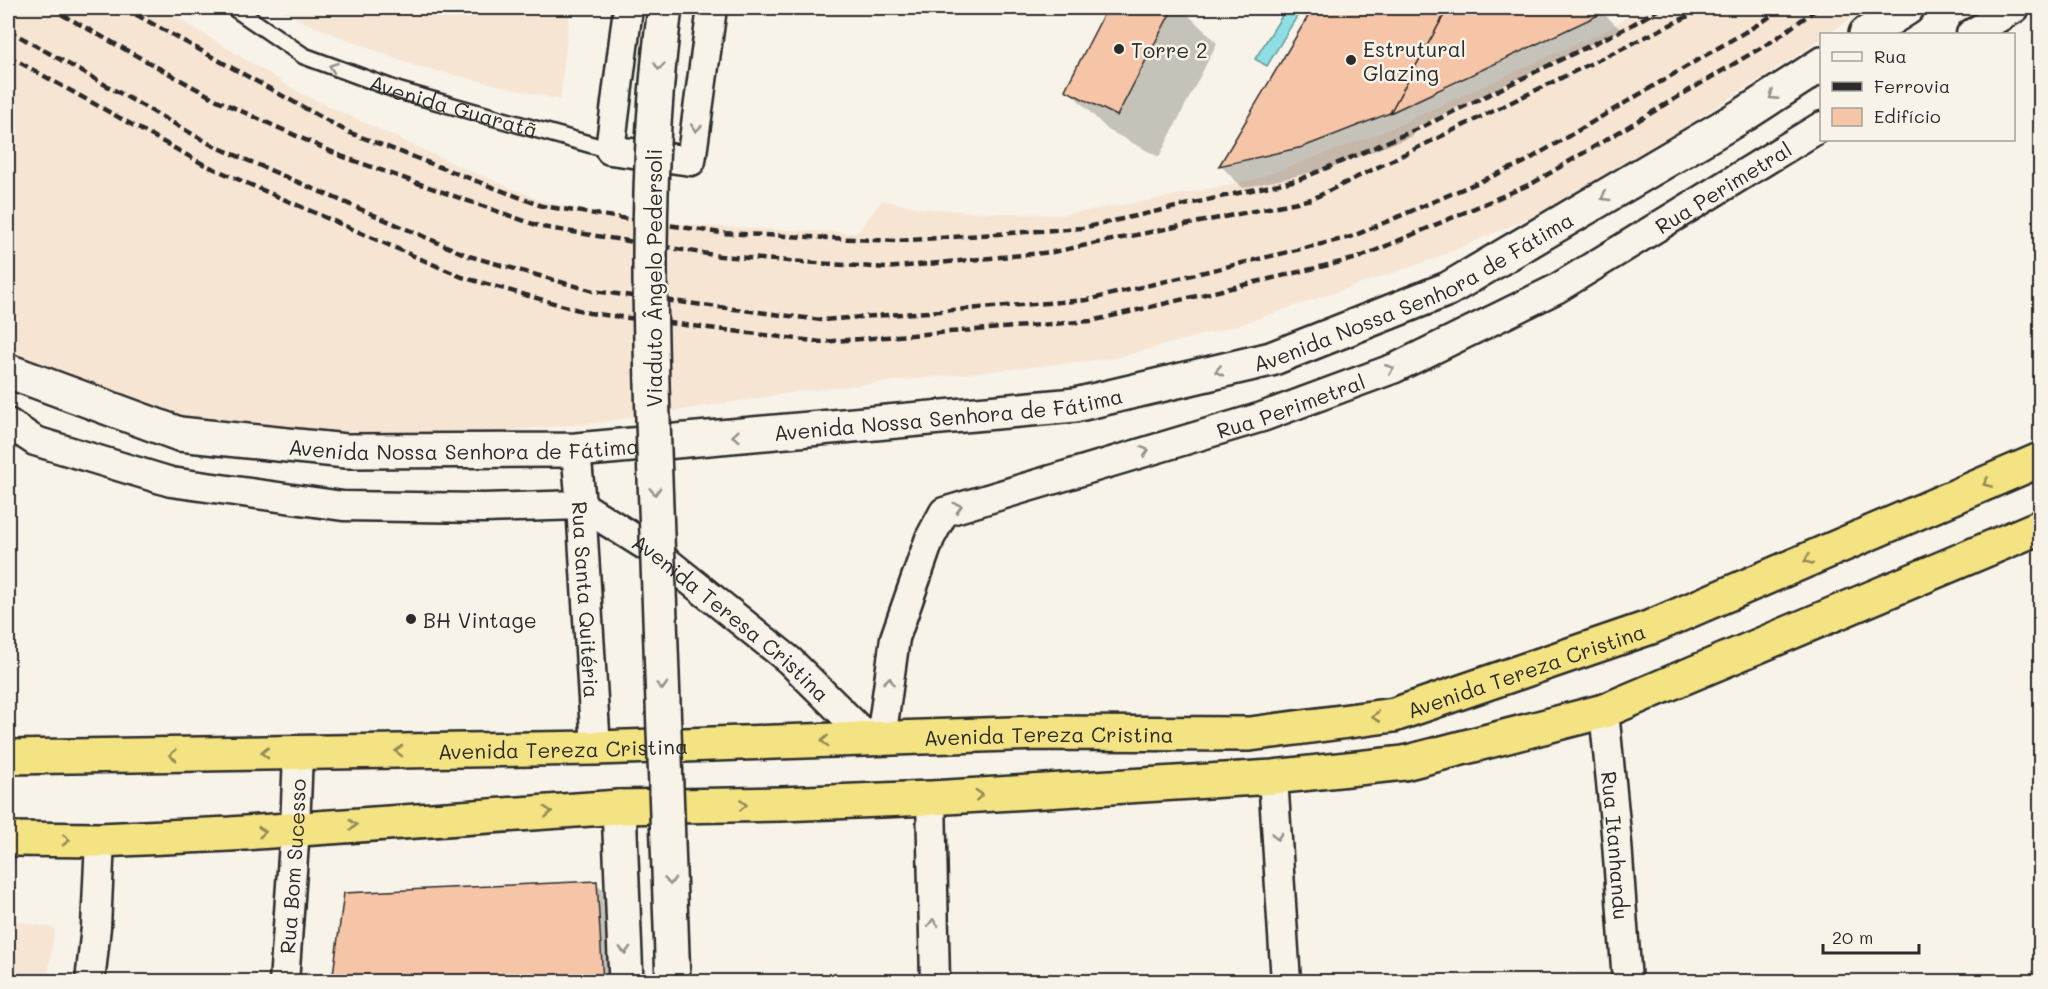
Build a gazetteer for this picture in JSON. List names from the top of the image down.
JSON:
{
  "streets": {
    "highway": ["Avenida Tereza Cristina"],
    "main road": ["Viaduto Ângelo Pedersoli", "Avenida Nossa Senhora de Fátima"],
    "street": [
      "Avenida Guaratã",
      "Rua Perimetral",
      "Rua Santa Quitéria",
      "Avenida Teresa Cristina",
      "Rua Itanhandu",
      "Rua Bom Sucesso"
    ]
  },
  "crossings": [
    ["Rua Perimetral", "Avenida Teresa Cristina"],
    ["Rua Perimetral", "Avenida Tereza Cristina"],
    ["Avenida Nossa Senhora de Fátima", "Rua Santa Quitéria"],
    ["Rua Santa Quitéria", "Avenida Teresa Cristina"],
    ["Rua Santa Quitéria", "Avenida Tereza Cristina"],
    ["Avenida Teresa Cristina", "Avenida Tereza Cristina"],
    ["Avenida Tereza Cristina", "Rua Bom Sucesso"]
  ],
  "one_way": ["Rua Perimetral", "Viaduto Ângelo Pedersoli", "Avenida Nossa Senhora de Fátima"],
  "places": ["Torre 2", "Estrutural Glazing", "BH Vintage"],
  "legend": ["Rua", "Ferrovia", "Edifício"],
  "scale_bar": "20 m"
}
